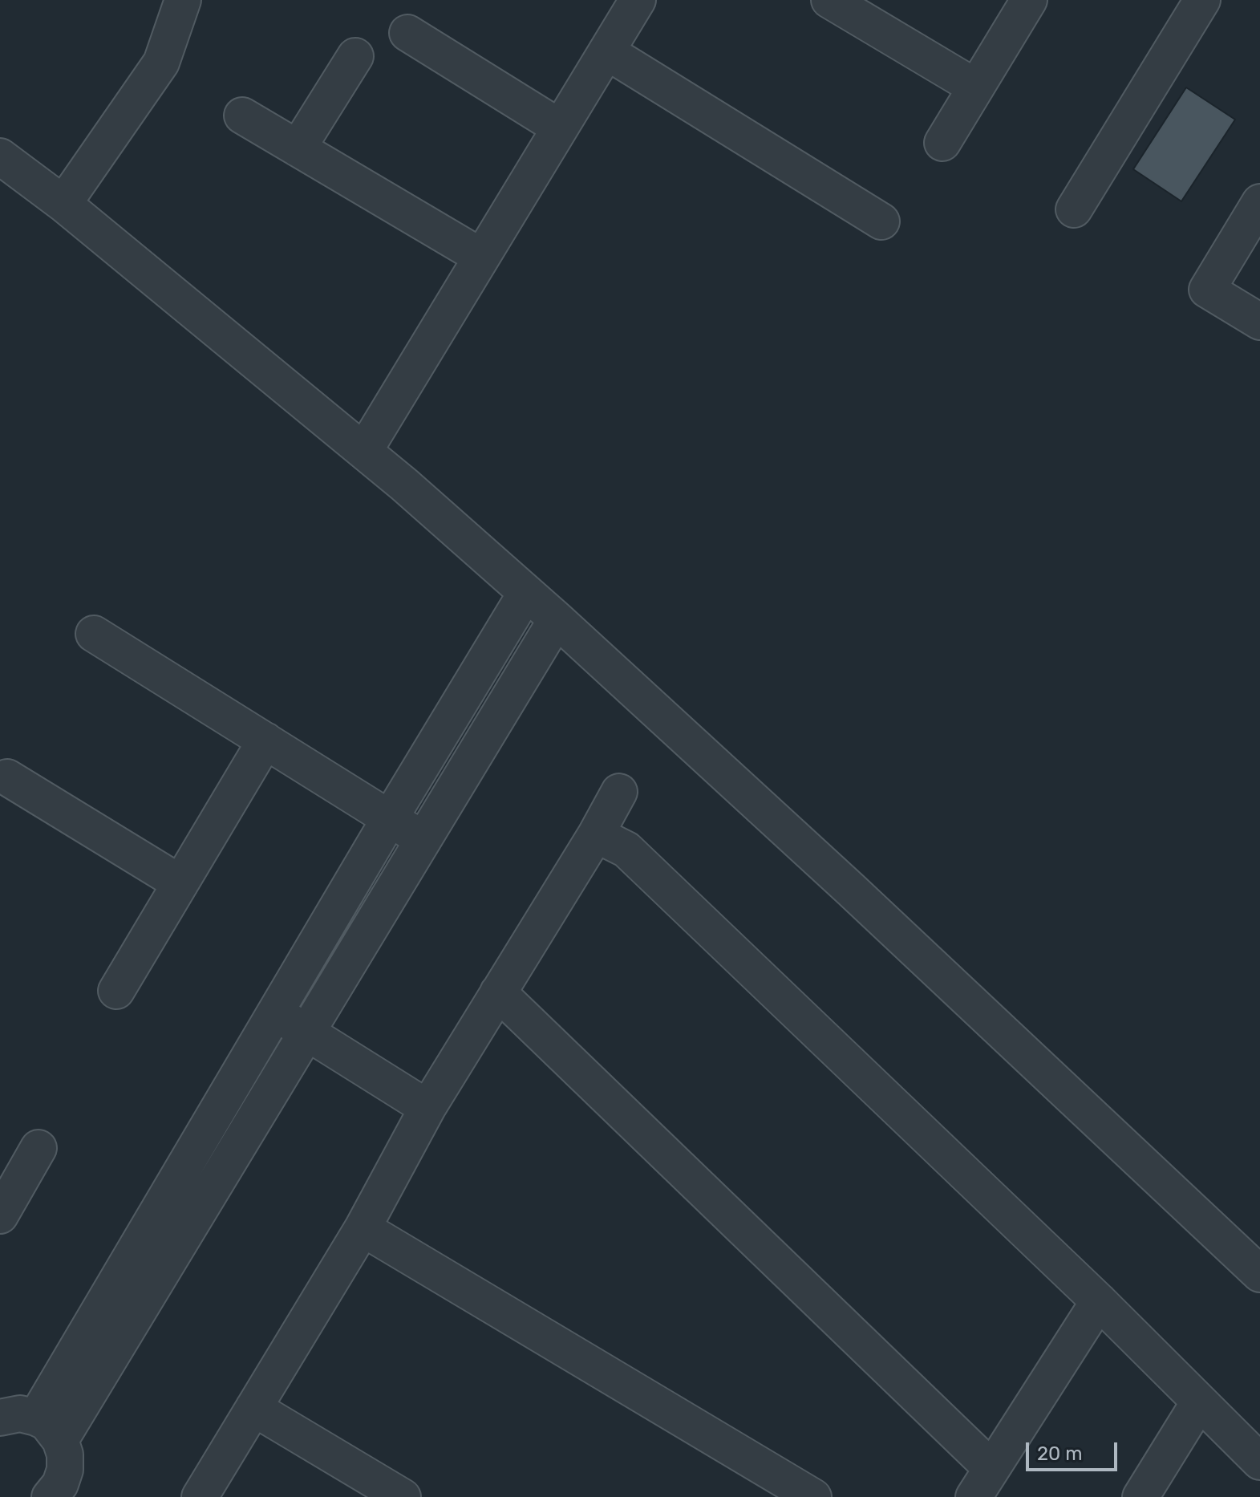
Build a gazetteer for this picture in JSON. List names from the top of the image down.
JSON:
{
  "scale_bar": "20 m"
}
